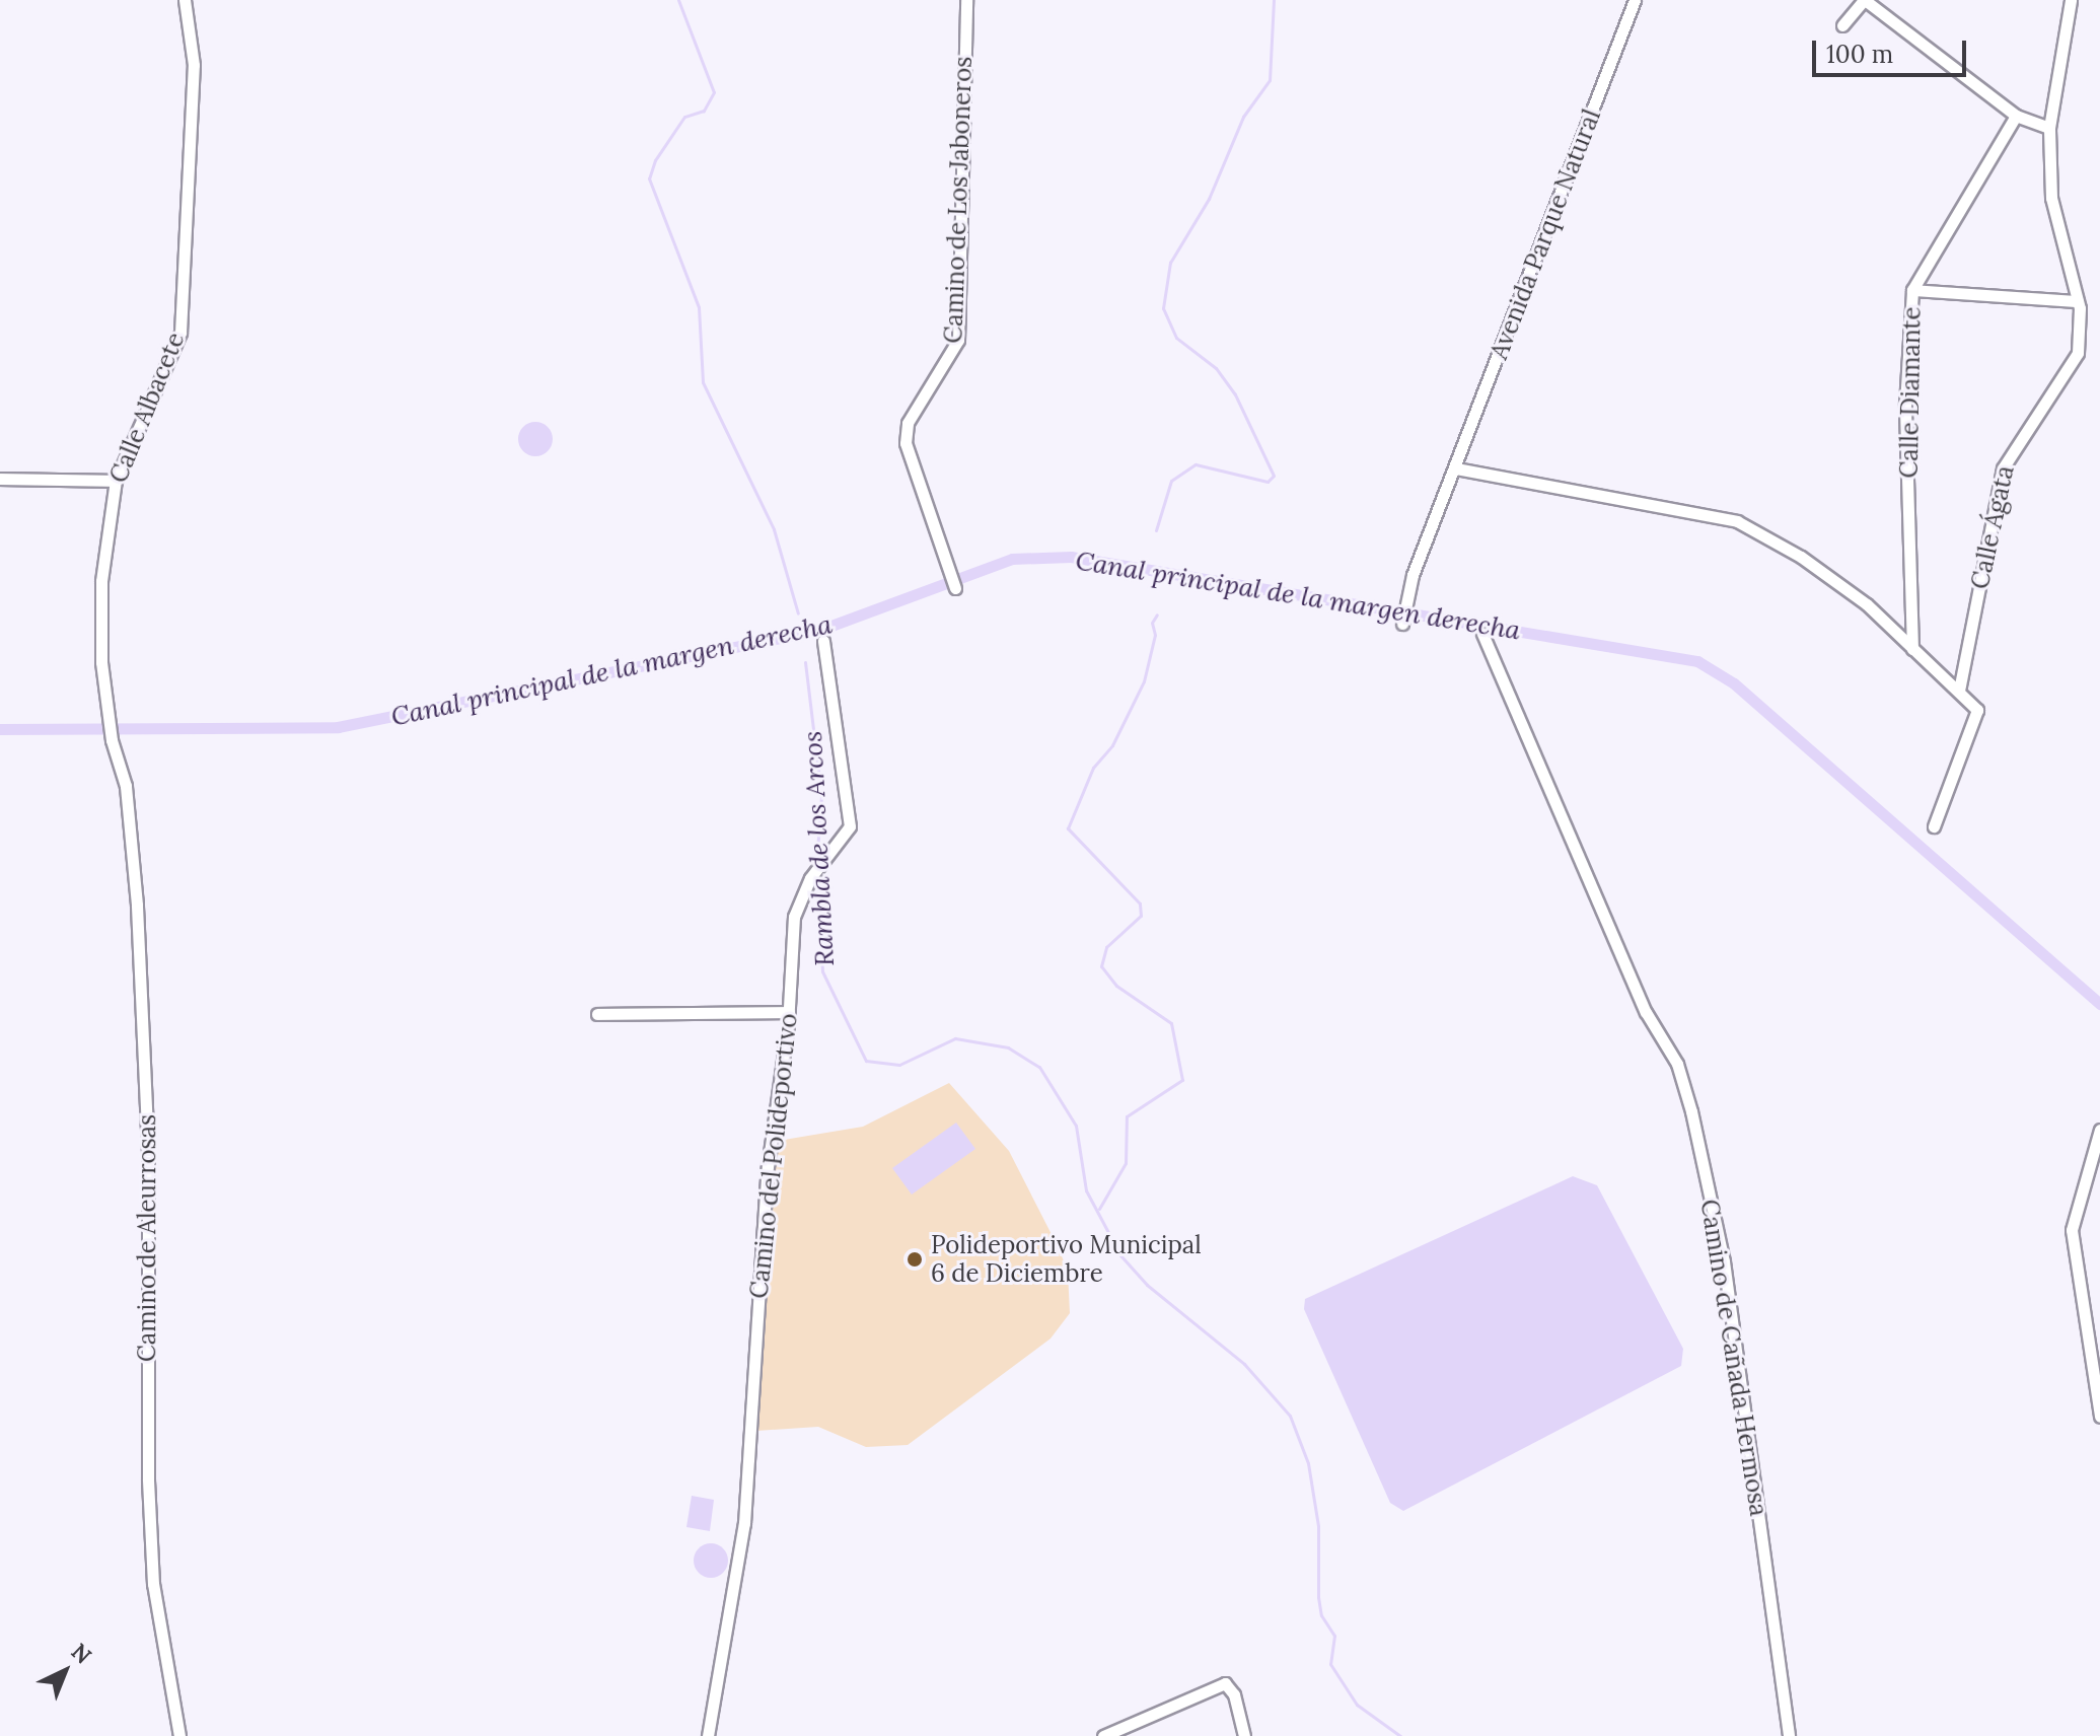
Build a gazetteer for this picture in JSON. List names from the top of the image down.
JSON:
{
  "streets": {
    "street": [
      "Camino de Los Jaboneros",
      "Avenida Parque Natural",
      "Calle Diamante",
      "Calle Albacete",
      "Calle Ágata",
      "Camino del Polideportivo",
      "Camino de Aleurrosas",
      "Camino de Cañada Hermosa"
    ]
  },
  "crossings": [
    ["Calle Albacete", "Camino de Aleurrosas"]
  ],
  "water": ["Canal principal de la margen derecha", "Rambla de los Arcos"],
  "places": ["Polideportivo Municipal 6 de Diciembre"],
  "scale_bar": "100 m",
  "north": "top right"
}
